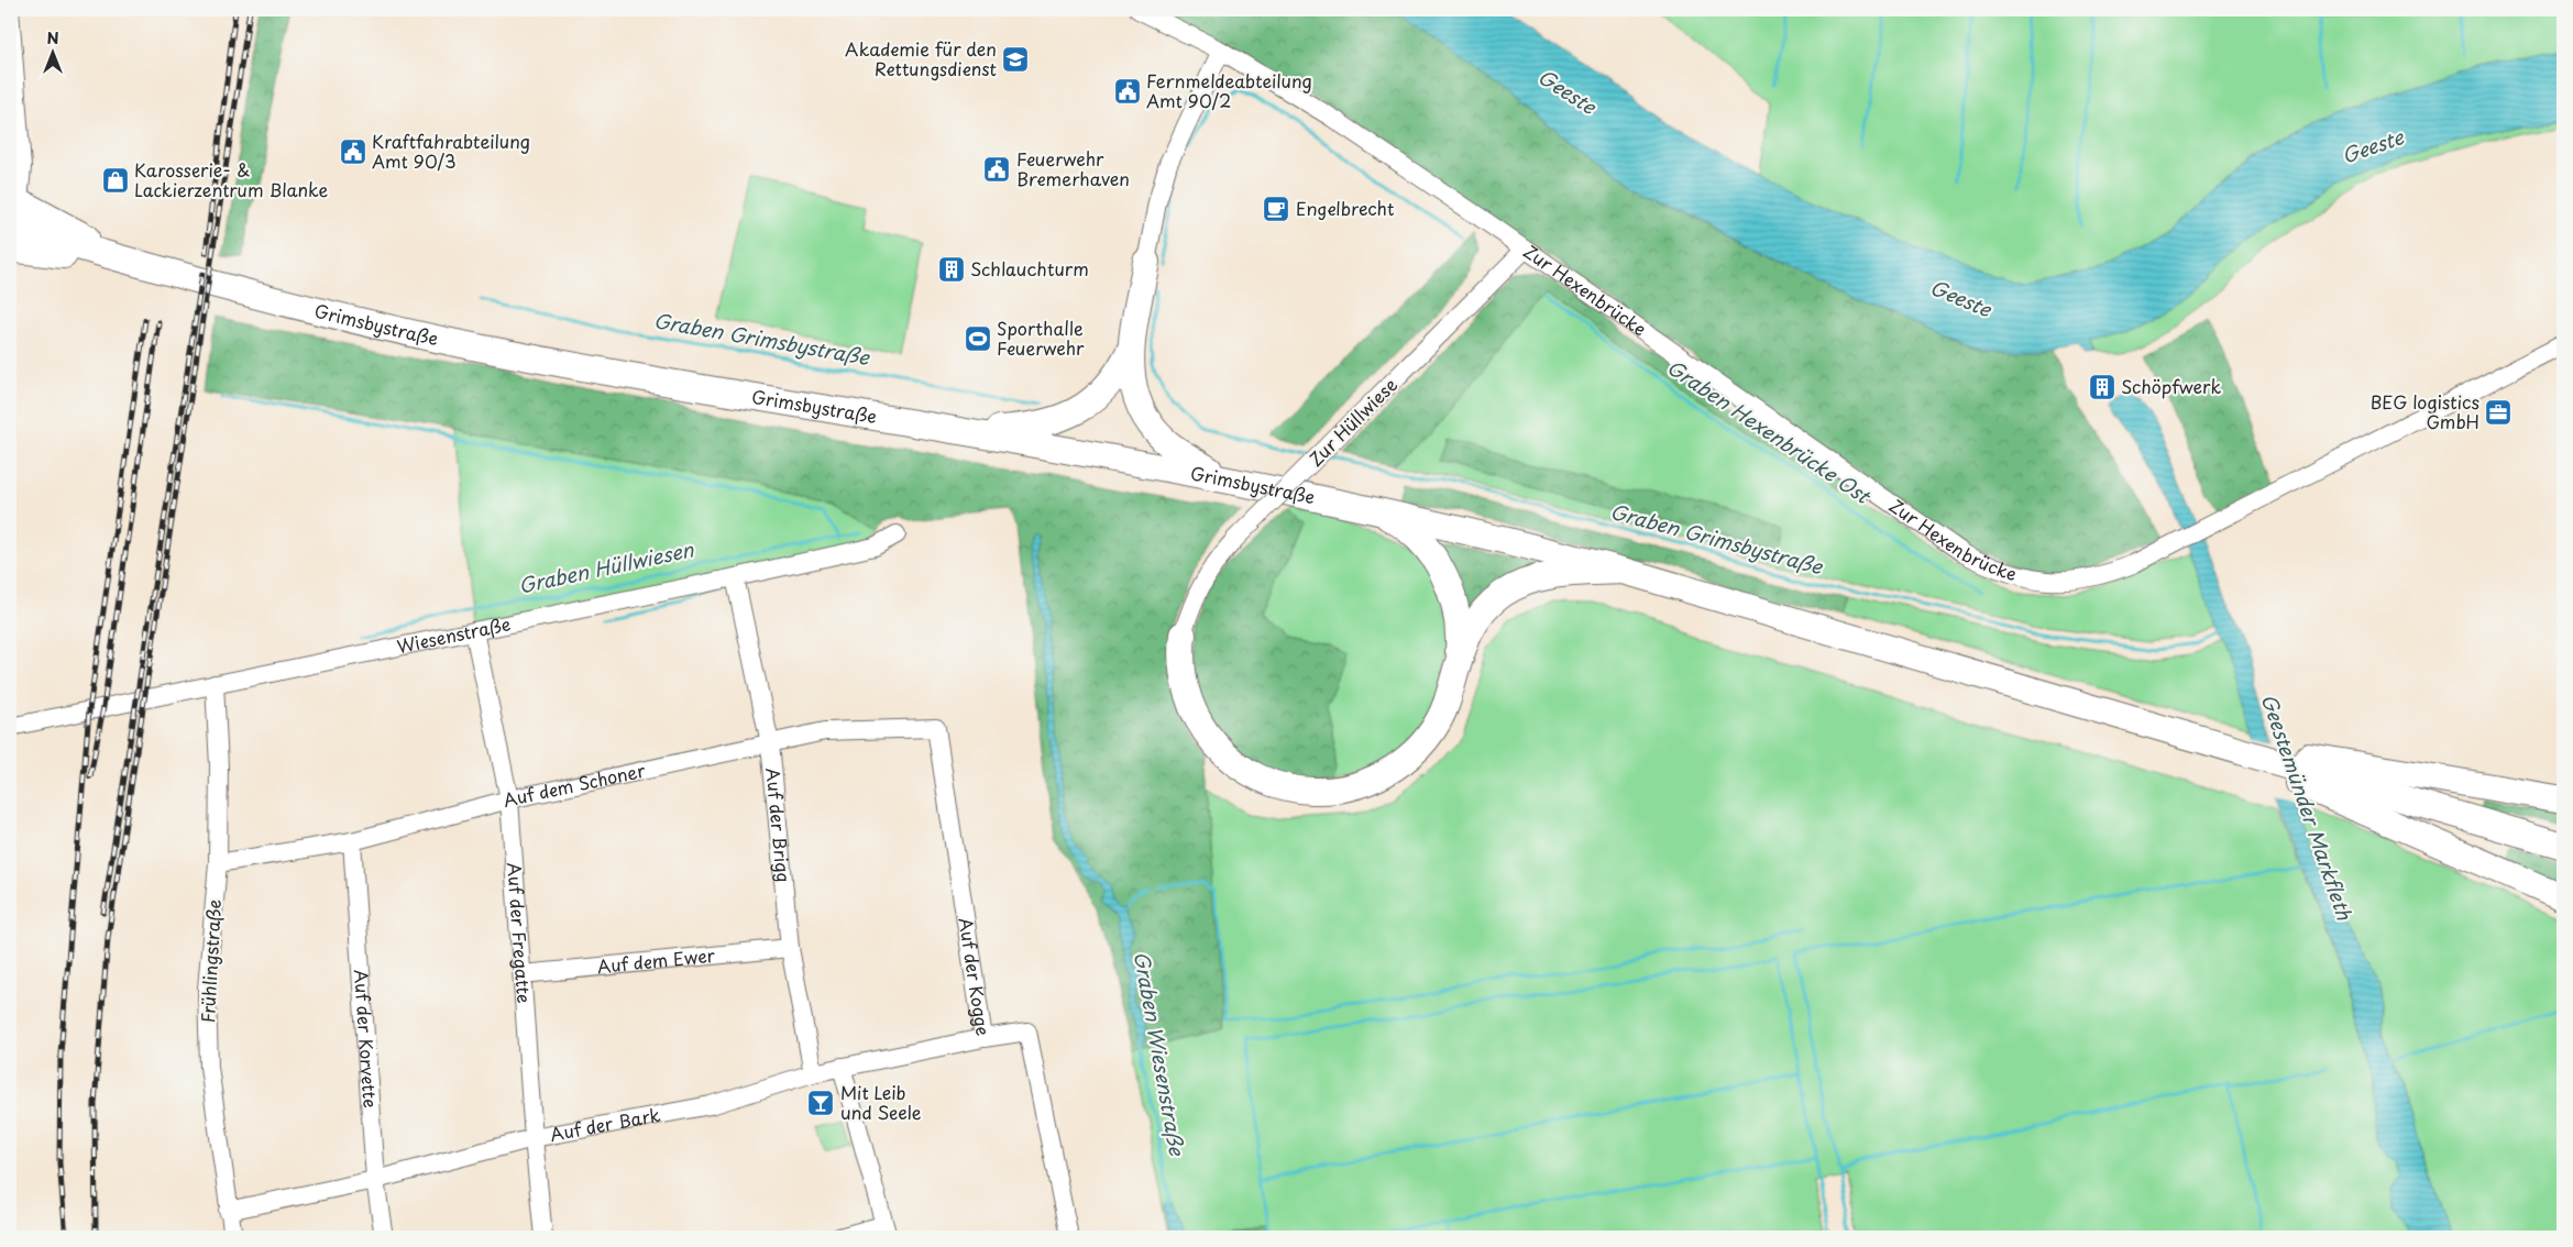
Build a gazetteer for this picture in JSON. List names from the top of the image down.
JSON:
{
  "streets": {
    "highway": ["Grimsbystraße"],
    "street": [
      "Zur Hexenbrücke",
      "Zur Hüllwiese",
      "Wiesenstraße",
      "Auf dem Schoner",
      "Auf der Brigg",
      "Auf der Fregatte",
      "Frühlingstraße",
      "Auf dem Ewer",
      "Auf der Kogge",
      "Auf der Korvette",
      "Auf der Bark"
    ]
  },
  "crossings": [
    ["Zur Hexenbrücke", "Zur Hüllwiese"],
    ["Wiesenstraße", "Auf der Brigg"],
    ["Wiesenstraße", "Auf der Fregatte"],
    ["Wiesenstraße", "Frühlingstraße"],
    ["Auf dem Schoner", "Auf der Brigg"],
    ["Auf dem Schoner", "Auf der Fregatte"],
    ["Auf dem Schoner", "Frühlingstraße"],
    ["Auf dem Schoner", "Auf der Kogge"],
    ["Auf dem Schoner", "Auf der Korvette"],
    ["Auf der Brigg", "Auf dem Ewer"],
    ["Auf der Brigg", "Auf der Bark"],
    ["Auf der Fregatte", "Auf dem Ewer"],
    ["Auf der Fregatte", "Auf der Bark"],
    ["Frühlingstraße", "Auf der Bark"],
    ["Auf der Kogge", "Auf der Bark"],
    ["Auf der Korvette", "Auf der Bark"]
  ],
  "water": [
    "Geeste",
    "Graben Grimsbystraße",
    "Graben Hexenbrücke Ost",
    "Graben Hüllwiesen",
    "Geestemünder Markfleth",
    "Graben Wiesenstraße"
  ],
  "places": {
    "school or university": ["Akademie für den Rettungsdienst"],
    "public building": ["Fernmeldeabteilung Amt 90/2", "Kraftfahrabteilung Amt 90/3", "Feuerwehr Bremerhaven"],
    "shop": ["Karosserie- & Lackierzentrum Blanke"],
    "cafe": ["Engelbrecht"],
    "building": ["Schlauchturm", "Schöpfwerk"],
    "sports": ["Sporthalle Feuerwehr"],
    "office": ["BEG logistics GmbH"],
    "bar": ["Mit Leib und Seele"]
  },
  "north": "top"
}
